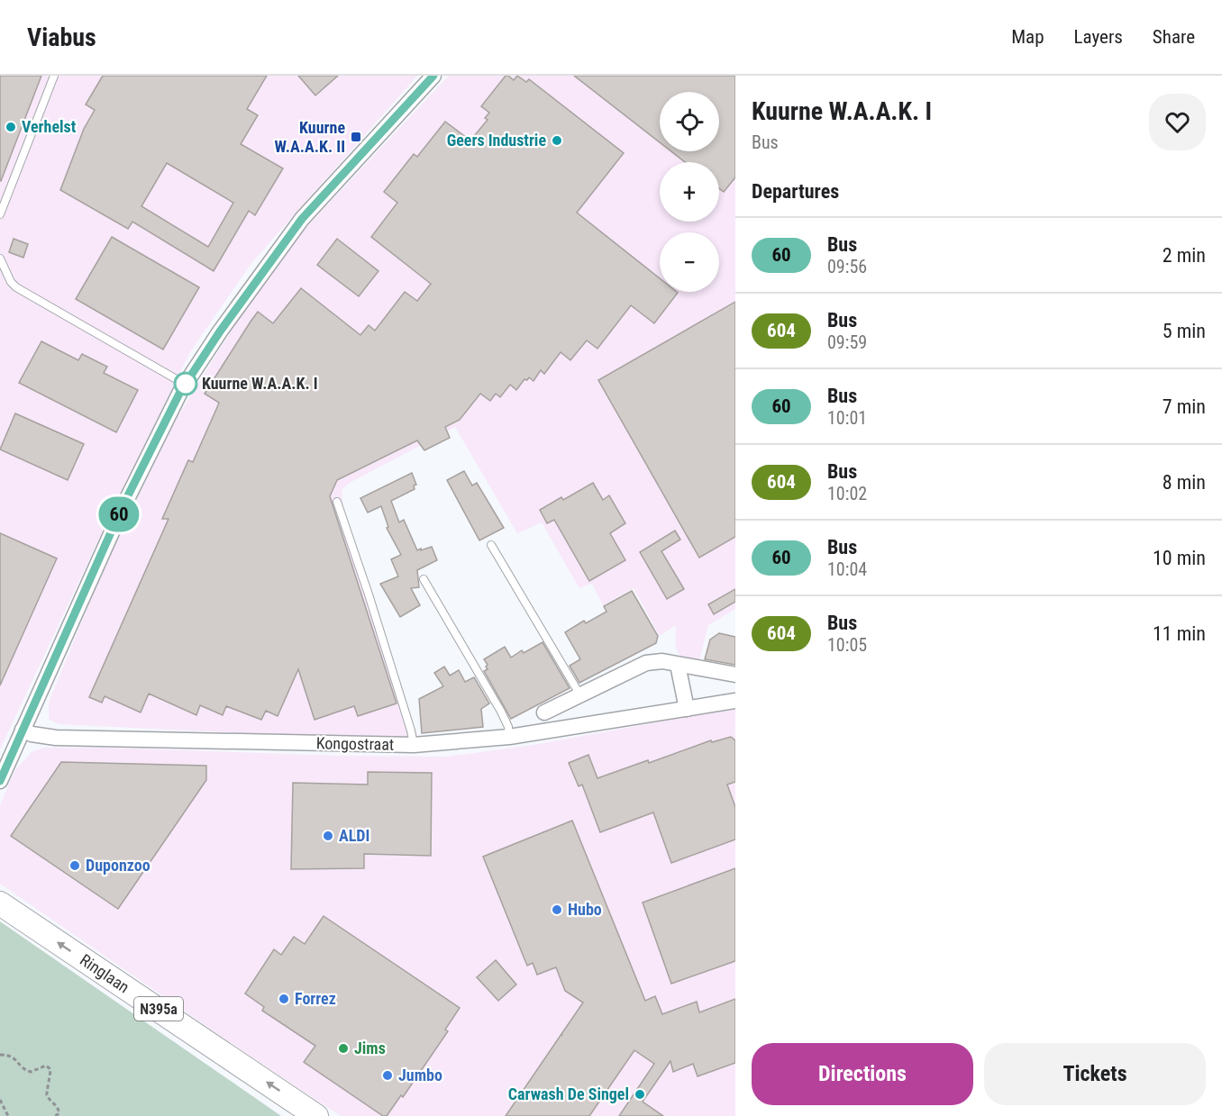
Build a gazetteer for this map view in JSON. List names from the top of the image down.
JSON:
{
  "streets": {
    "main road": ["Ringlaan", "N395a"],
    "street": ["Kongostraat"]
  },
  "one_way": ["Ringlaan"],
  "places": {
    "other": [
      "Verhelst",
      "Geers Industrie",
      "Kuurne W.A.A.K. I",
      "ALDI",
      "Duponzoo",
      "Hubo",
      "Forrez",
      "Jims",
      "Jumbo",
      "Carwash De Singel"
    ],
    "transit": ["Kuurne W.A.A.K. II"]
  },
  "lines": ["bus line 60"],
  "page": {
    "header": "Viabus",
    "nav": ["Map", "Layers", "Share"],
    "on_map": "60",
    "heading": [
      ["Kuurne W.A.A.K. I", "Bus"],
      "Departures"
    ],
    "map_buttons": ["+", "−"],
    "list": [
      {
        "mark": "60",
        "name": "Bus",
        "note": "09:56",
        "value": "2 min"
      },
      {
        "mark": "604",
        "name": "Bus",
        "note": "09:59",
        "value": "5 min"
      },
      {
        "mark": "60",
        "name": "Bus",
        "note": "10:01",
        "value": "7 min"
      },
      {
        "mark": "604",
        "name": "Bus",
        "note": "10:02",
        "value": "8 min"
      },
      {
        "mark": "60",
        "name": "Bus",
        "note": "10:04",
        "value": "10 min"
      },
      {
        "mark": "604",
        "name": "Bus",
        "note": "10:05",
        "value": "11 min"
      }
    ],
    "buttons": ["Directions", "Tickets"]
  }
}
